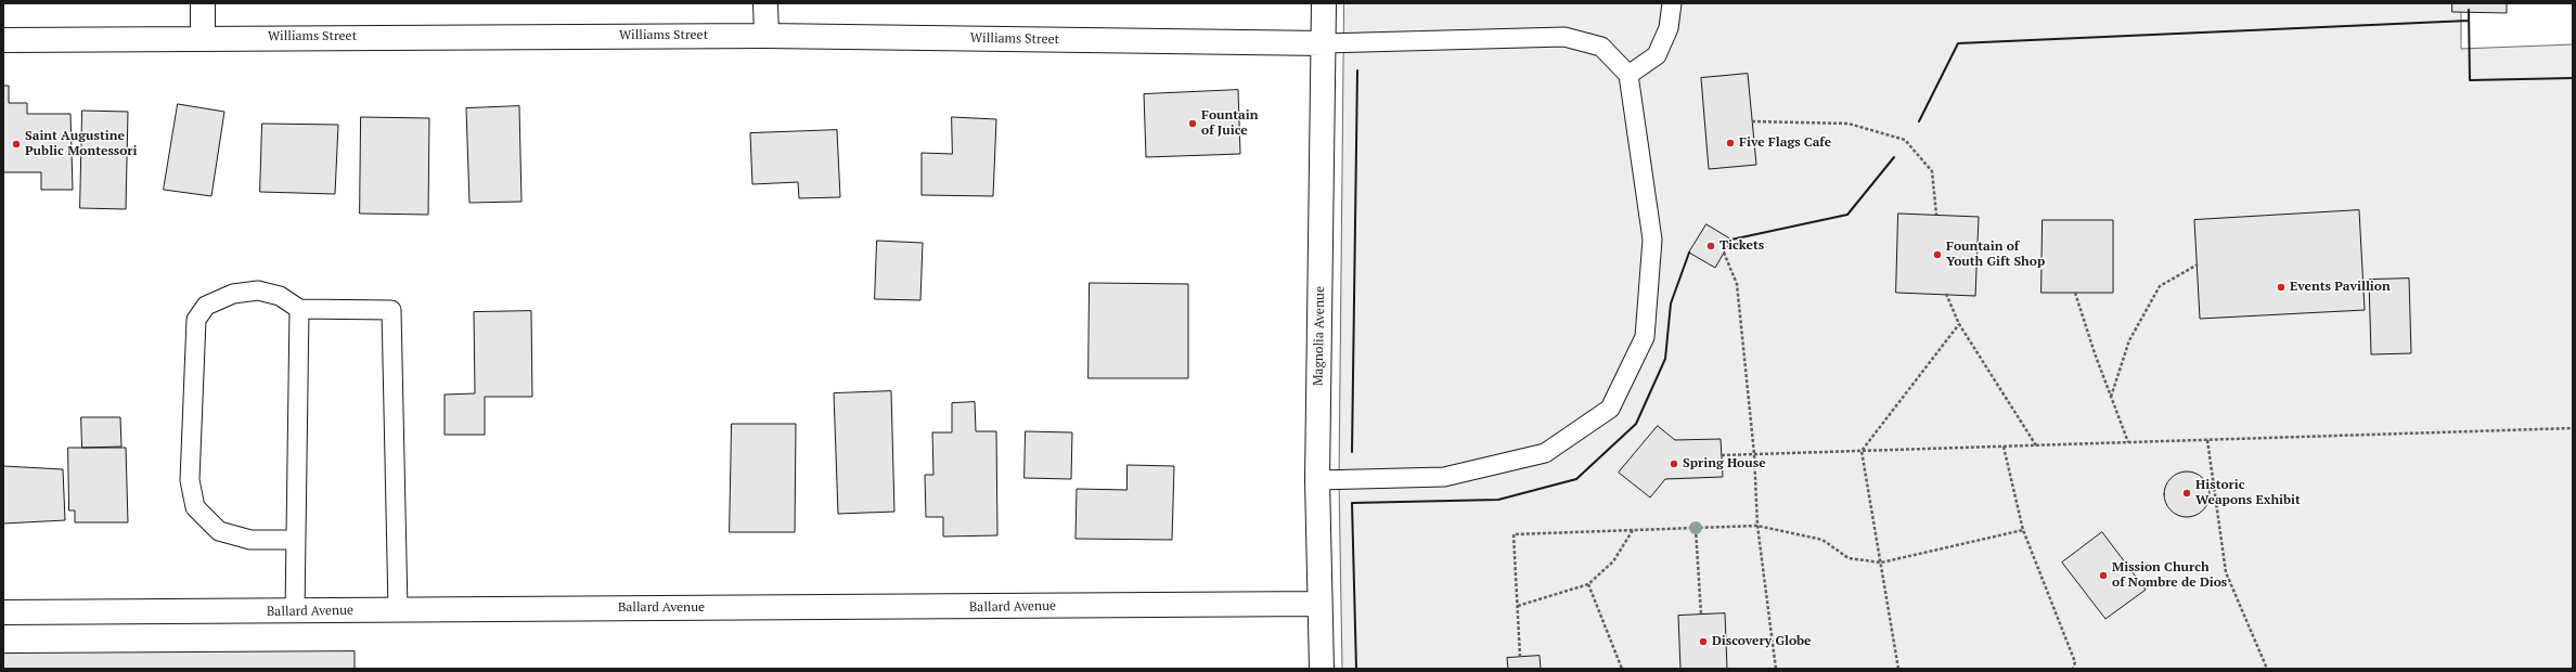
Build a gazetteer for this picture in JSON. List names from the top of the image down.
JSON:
{
  "streets": {
    "street": ["Williams Street", "Magnolia Avenue", "Ballard Avenue"]
  },
  "crossings": [
    ["Williams Street", "Magnolia Avenue"],
    ["Magnolia Avenue", "Ballard Avenue"]
  ],
  "places": [
    "Fountain of Juice",
    "Five Flags Cafe",
    "Saint Augustine Public Montessori",
    "Tickets",
    "Fountain of Youth Gift Shop",
    "Events Pavillion",
    "Spring House",
    "Historic Weapons Exhibit",
    "Mission Church of Nombre de Dios",
    "Discovery Globe"
  ]
}
